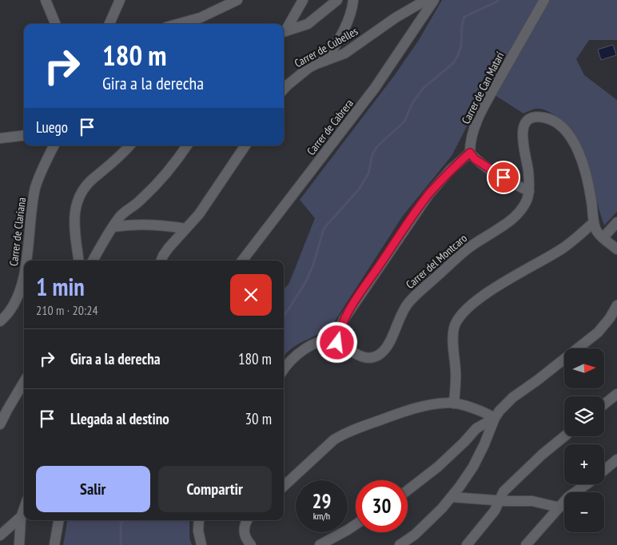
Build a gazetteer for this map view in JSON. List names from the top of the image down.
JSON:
{
  "streets": {
    "street": [
      "Carrer de Cubelles",
      "Carrer de Can Matarí",
      "Carrer de Cabrera",
      "Carrer de Clariana",
      "Carrer del Montcaro"
    ]
  },
  "north": "right",
  "page": {
    "turn": ["180 m", "Gira a la derecha"],
    "then": "Luego",
    "heading": ["1 min", "210 m · 20:24"],
    "list": [
      {
        "name": "Gira a la derecha",
        "value": "180 m"
      },
      {
        "name": "Llegada al destino",
        "value": "30 m"
      }
    ],
    "map_buttons": ["+", "−"],
    "buttons": ["Salir", "Compartir"],
    "speed": "29 km/h",
    "limit": "30"
  }
}
